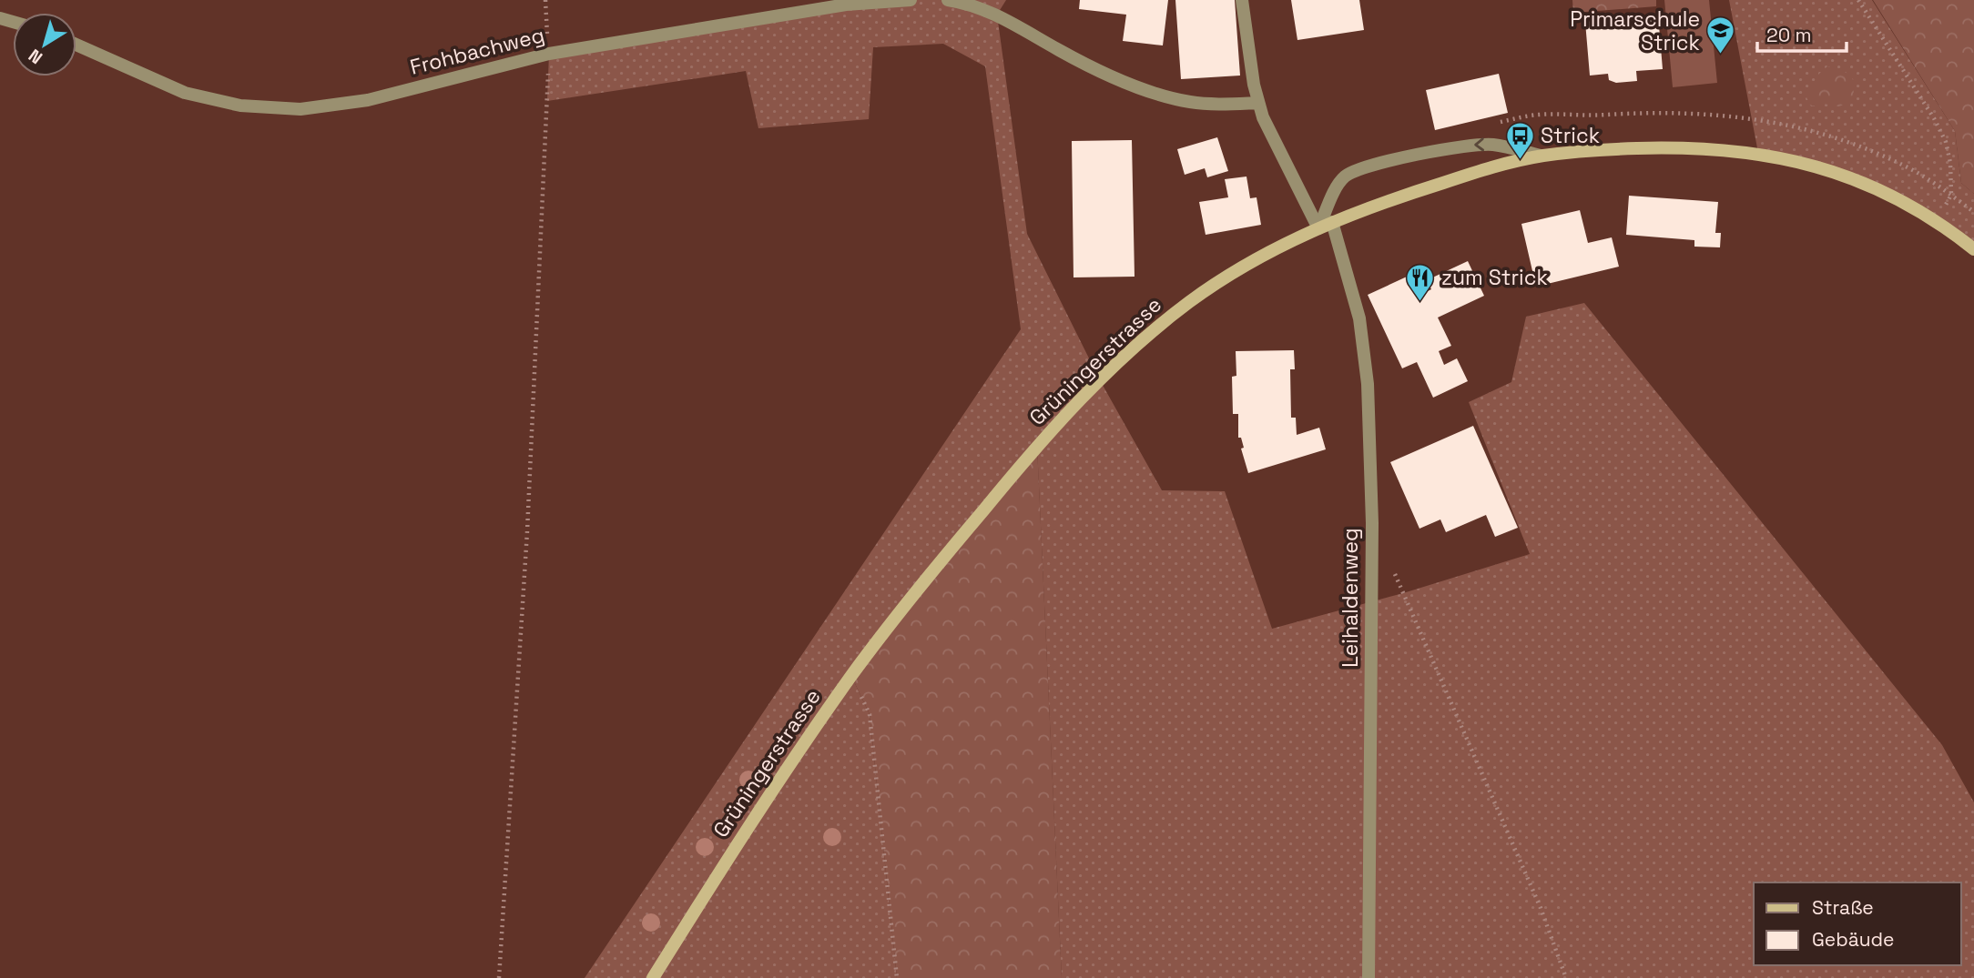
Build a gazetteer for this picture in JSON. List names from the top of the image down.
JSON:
{
  "streets": {
    "main road": ["Grüningerstrasse"],
    "street": ["Frohbachweg", "Leihaldenweg"]
  },
  "crossings": [
    ["Grüningerstrasse", "Leihaldenweg"]
  ],
  "places": {
    "school or university": ["Primarschule Strick"],
    "bus stop": ["Strick"],
    "restaurant": ["zum Strick"]
  },
  "legend": ["Straße", "Gebäude"],
  "scale_bar": "20 m",
  "north": "bottom left"
}
